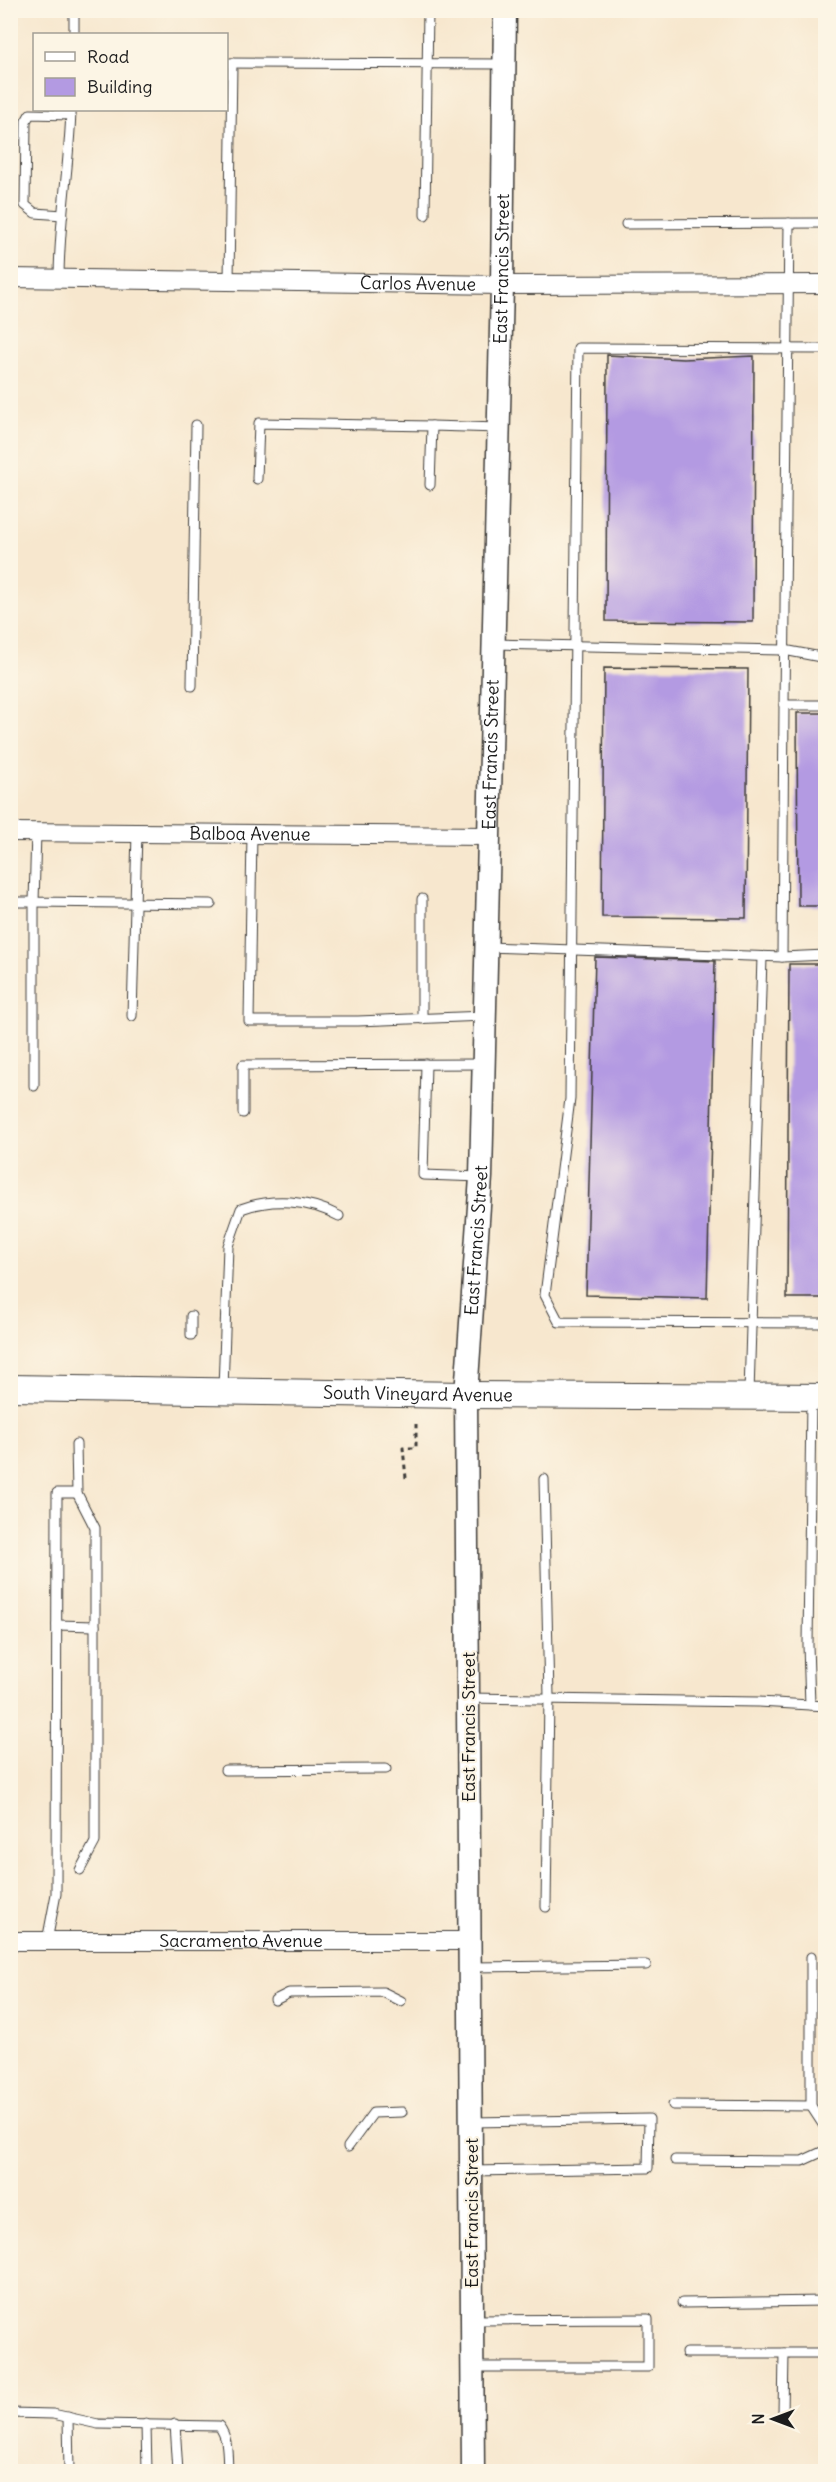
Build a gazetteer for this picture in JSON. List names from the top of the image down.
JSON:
{
  "streets": {
    "main road": ["South Vineyard Avenue"],
    "street": [
      "East Francis Street",
      "Carlos Avenue",
      "Balboa Avenue",
      "Sacramento Avenue"
    ]
  },
  "crossings": [
    ["East Francis Street", "Carlos Avenue"],
    ["East Francis Street", "Balboa Avenue"],
    ["East Francis Street", "South Vineyard Avenue"],
    ["East Francis Street", "Sacramento Avenue"]
  ],
  "legend": ["Road", "Building"],
  "north": "left"
}
